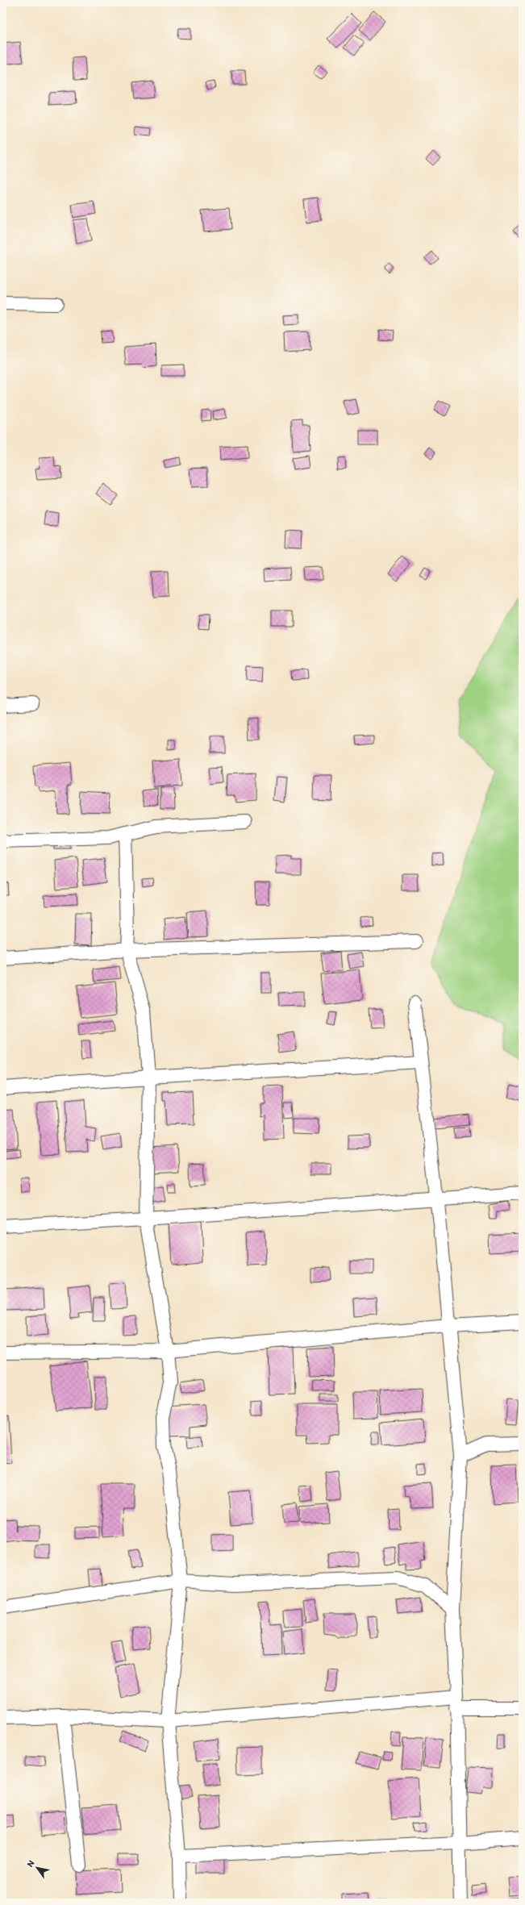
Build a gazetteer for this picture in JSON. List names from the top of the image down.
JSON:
{
  "north": "top left"
}
